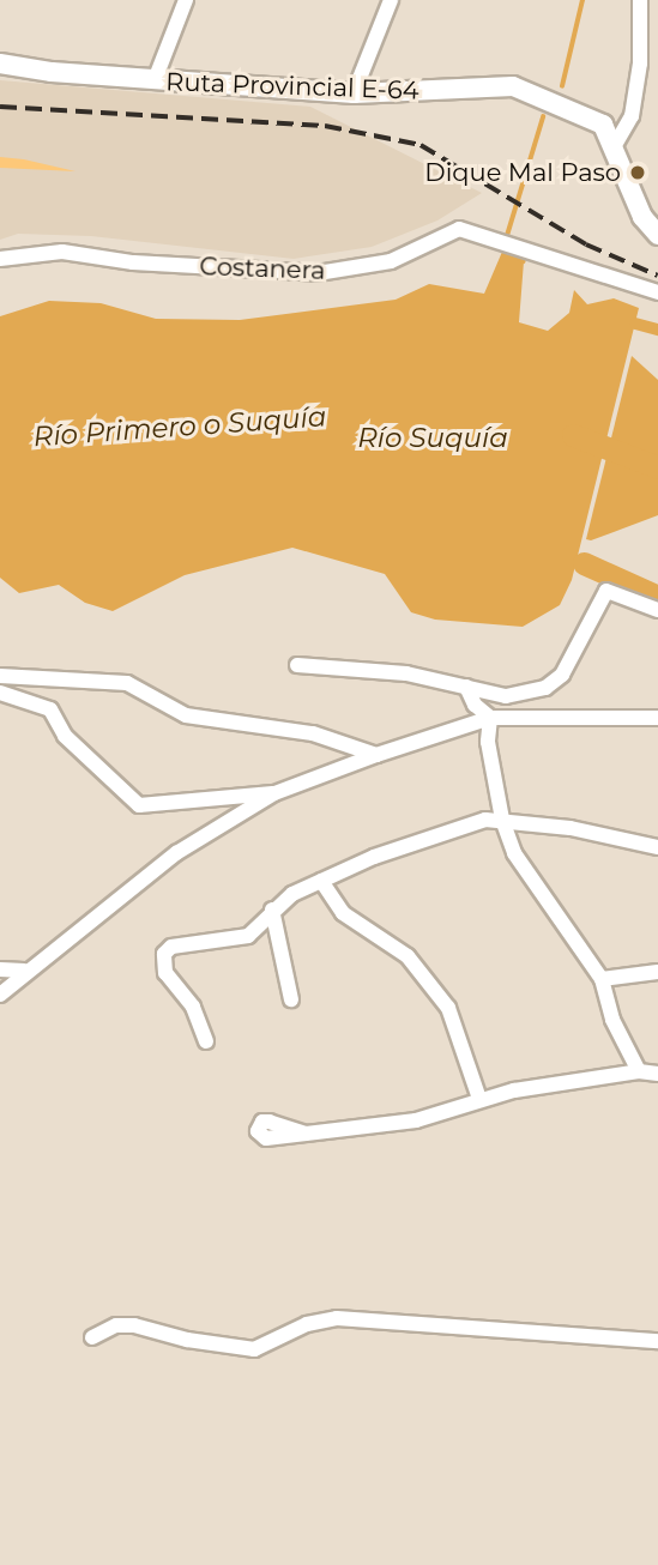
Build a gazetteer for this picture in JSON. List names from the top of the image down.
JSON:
{
  "streets": {
    "main road": ["Ruta Provincial E-64"],
    "street": ["Costanera"]
  },
  "water": ["Río Primero o Suquía", "Río Suquía"],
  "places": ["Dique Mal Paso"]
}
